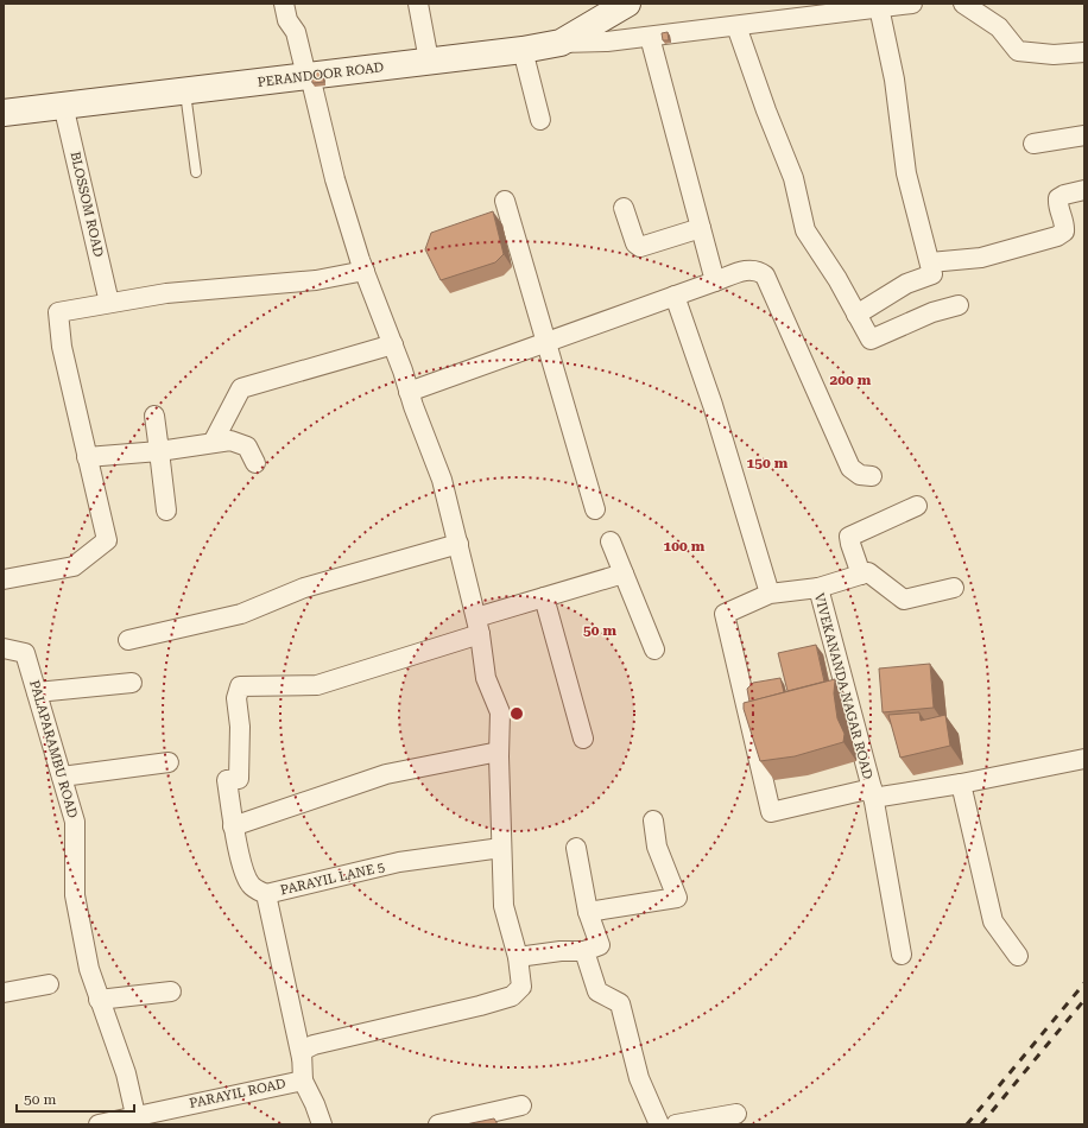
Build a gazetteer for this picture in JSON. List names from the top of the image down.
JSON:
{
  "streets": {
    "main road": ["PERANDOOR ROAD"],
    "street": [
      "BLOSSOM ROAD",
      "VIVEKANANDA NAGAR ROAD",
      "PALAPARAMBU ROAD",
      "PARAYIL LANE 5",
      "PARAYIL ROAD"
    ]
  },
  "crossings": [
    ["PERANDOOR ROAD", "BLOSSOM ROAD"],
    ["PALAPARAMBU ROAD", "PARAYIL ROAD"]
  ],
  "scale_bar": "50 m",
  "rings": [
    "200 m",
    "150 m",
    "100 m",
    "50 m"
  ]
}
